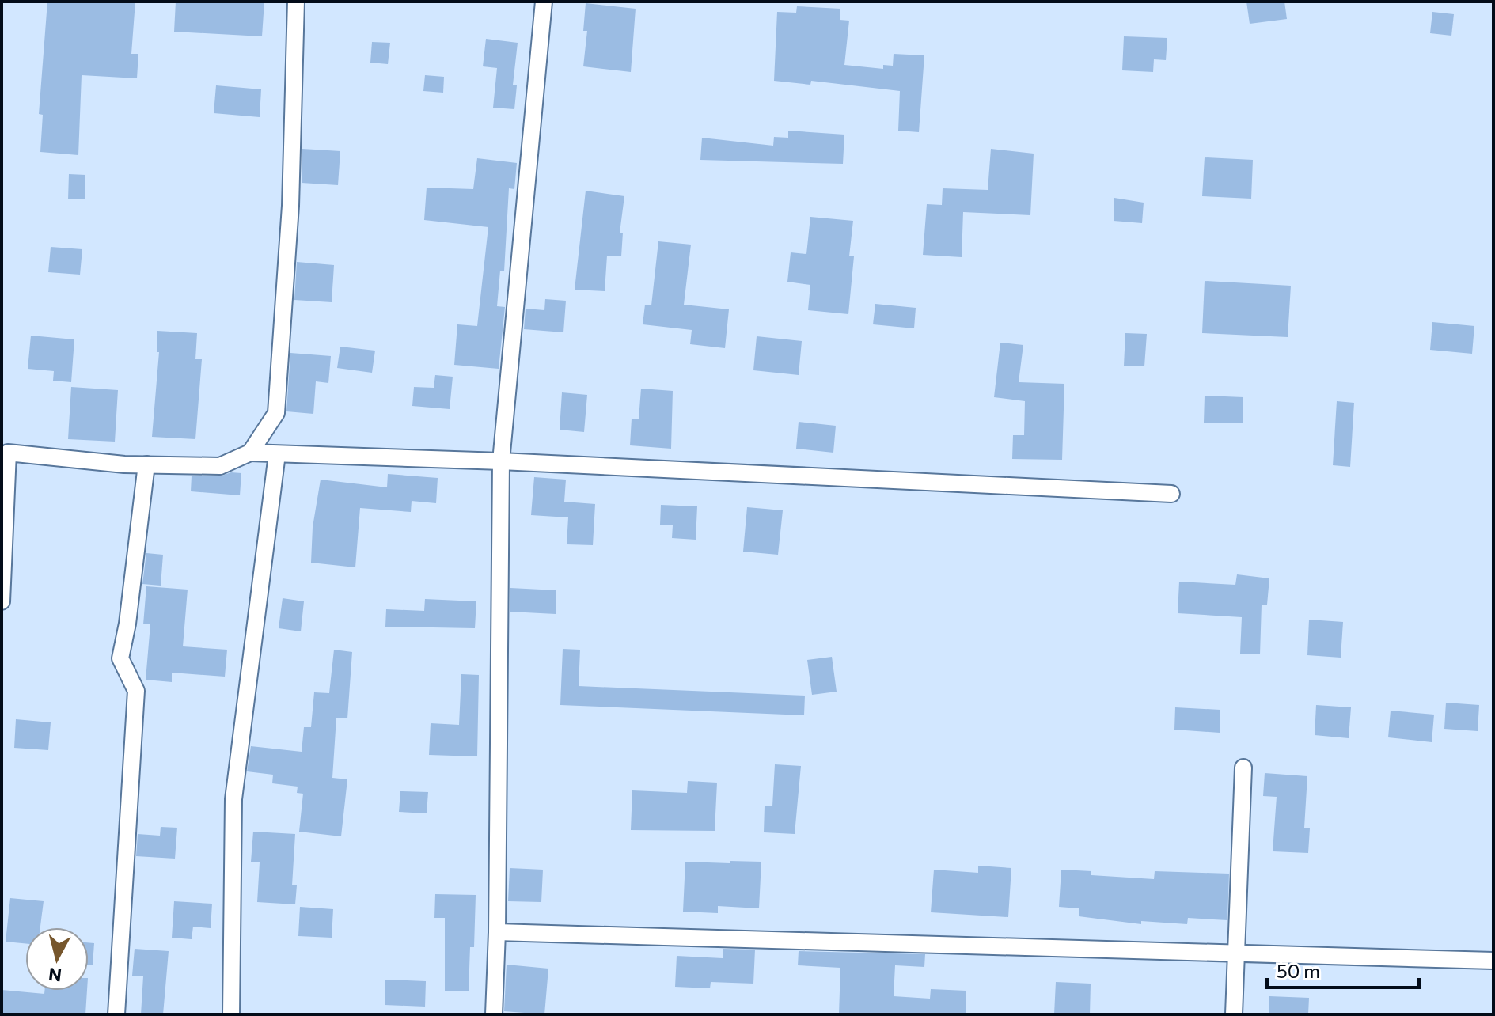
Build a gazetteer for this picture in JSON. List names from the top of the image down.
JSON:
{
  "scale_bar": "50 m",
  "north": "bottom"
}
